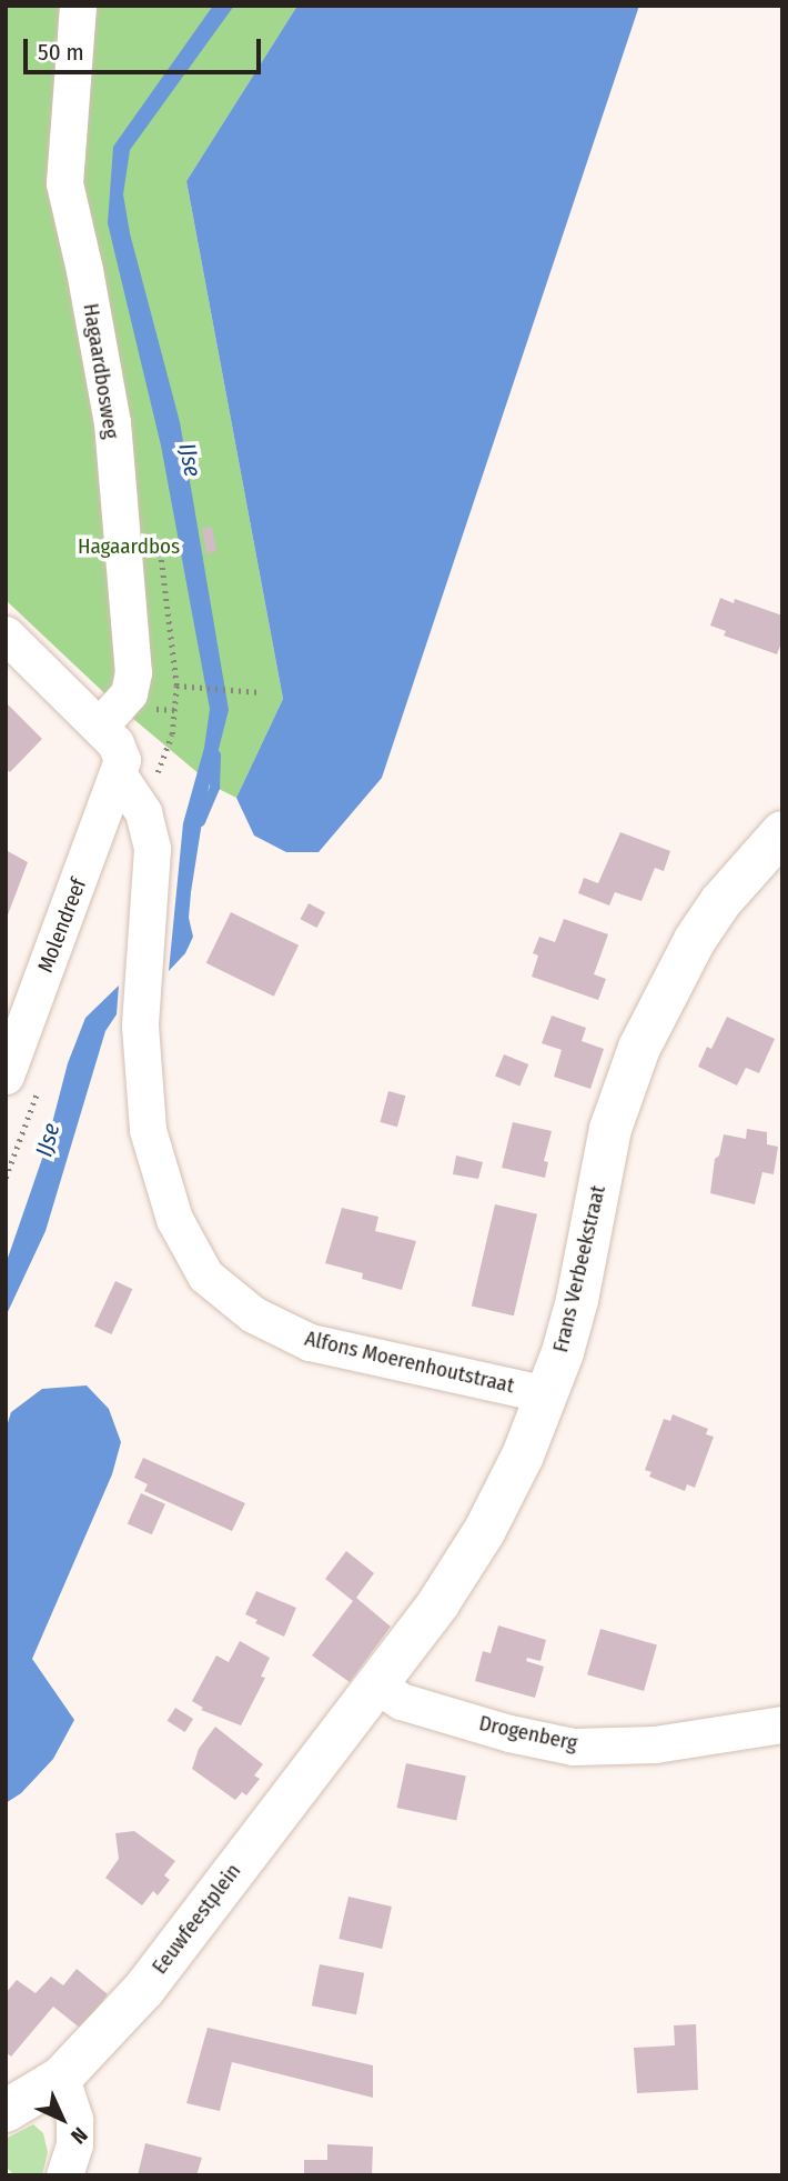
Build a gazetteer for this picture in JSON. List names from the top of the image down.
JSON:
{
  "streets": {
    "main road": ["Frans Verbeekstraat", "Eeuwfeestplein"],
    "street": [
      "Hagaardbosweg",
      "Molendreef",
      "Alfons Moerenhoutstraat",
      "Drogenberg"
    ]
  },
  "crossings": [
    ["Hagaardbosweg", "Alfons Moerenhoutstraat"],
    ["Molendreef", "Alfons Moerenhoutstraat"],
    ["Frans Verbeekstraat", "Alfons Moerenhoutstraat"],
    ["Frans Verbeekstraat", "Drogenberg"],
    ["Frans Verbeekstraat", "Eeuwfeestplein"],
    ["Drogenberg", "Eeuwfeestplein"]
  ],
  "water": ["IJse"],
  "parks": ["Hagaardbos"],
  "scale_bar": "50 m",
  "north": "bottom right"
}
